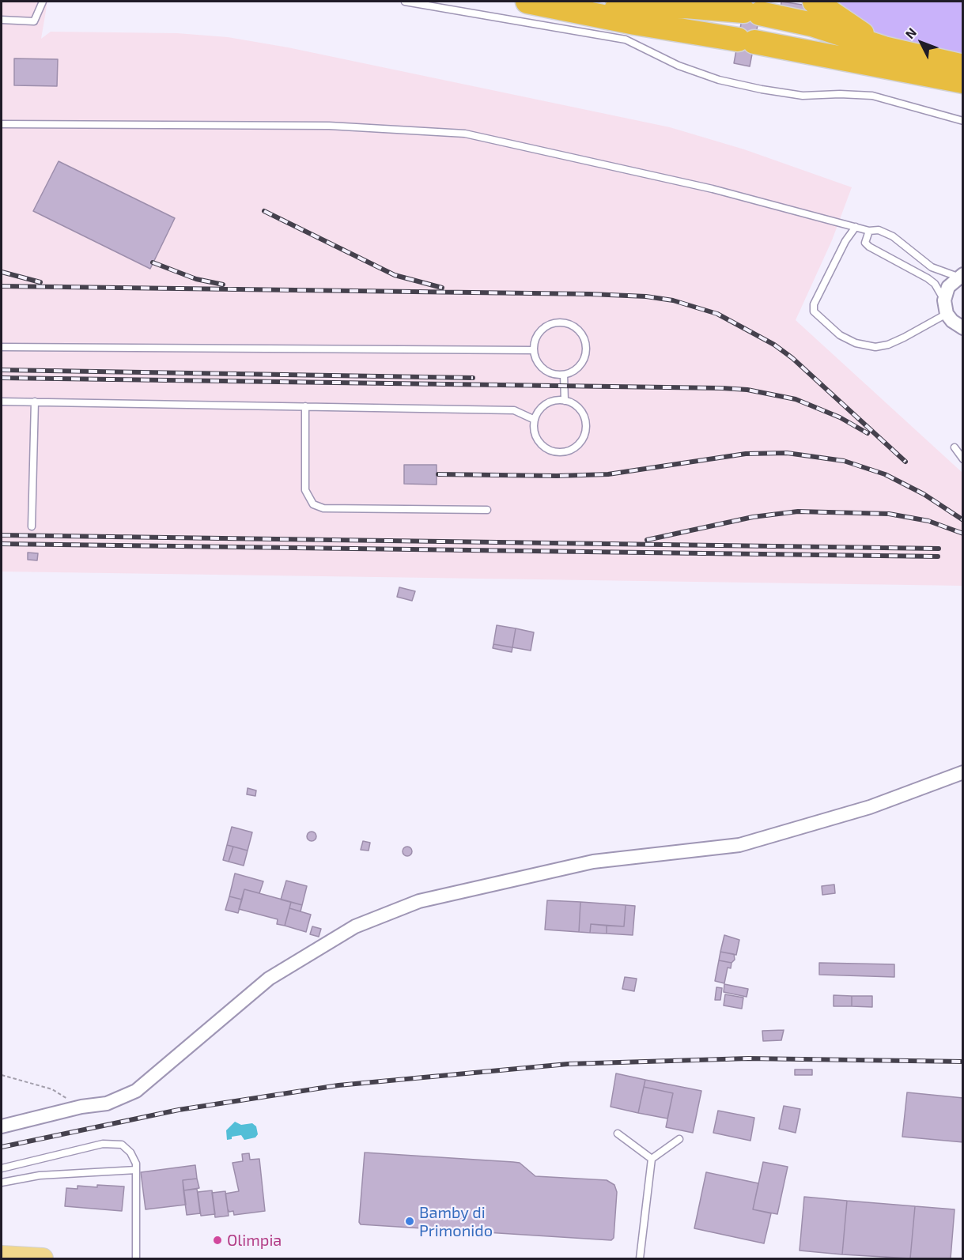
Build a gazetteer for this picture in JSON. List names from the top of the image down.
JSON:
{
  "places": ["Bamby di Primonido", "Olimpia"],
  "north": "top left"
}
